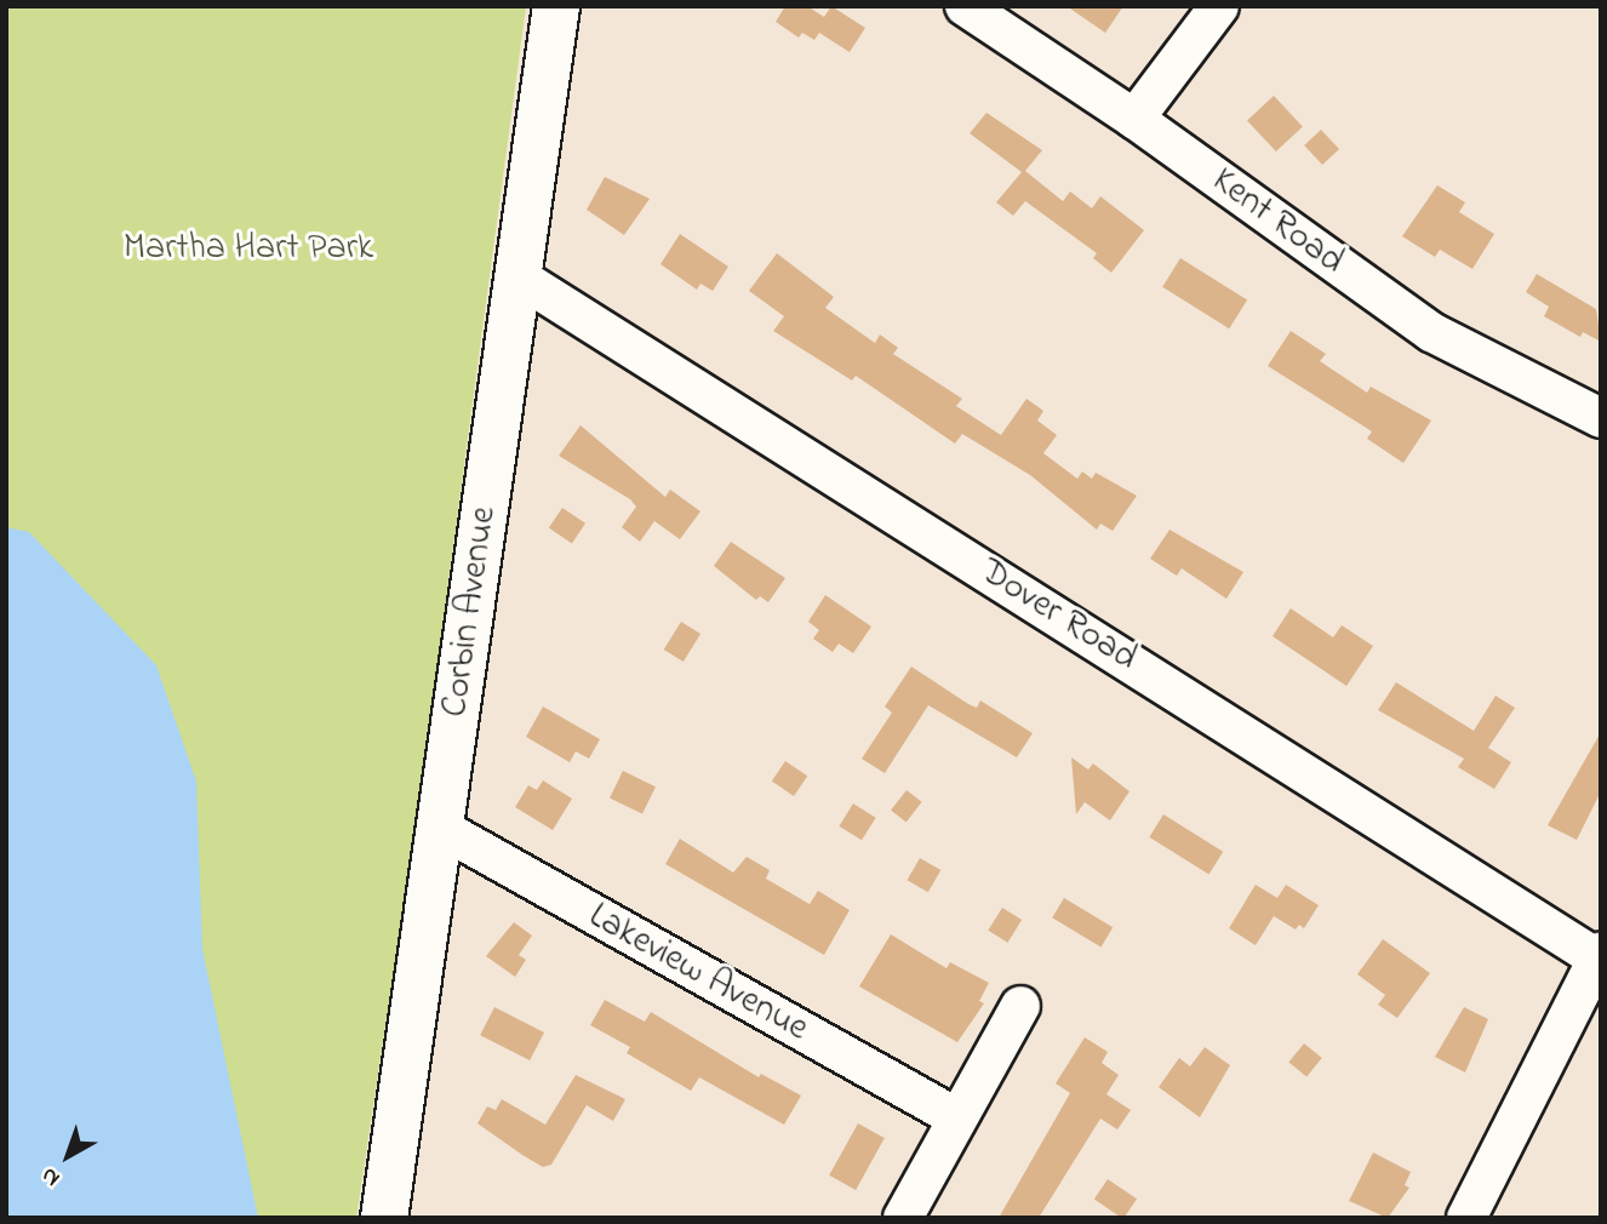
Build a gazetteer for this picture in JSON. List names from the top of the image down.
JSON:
{
  "streets": {
    "main road": ["Corbin Avenue"],
    "street": ["Kent Road", "Dover Road", "Lakeview Avenue"]
  },
  "crossings": [
    ["Corbin Avenue", "Dover Road"],
    ["Corbin Avenue", "Lakeview Avenue"]
  ],
  "parks": ["Martha Hart Park"],
  "north": "bottom left"
}
